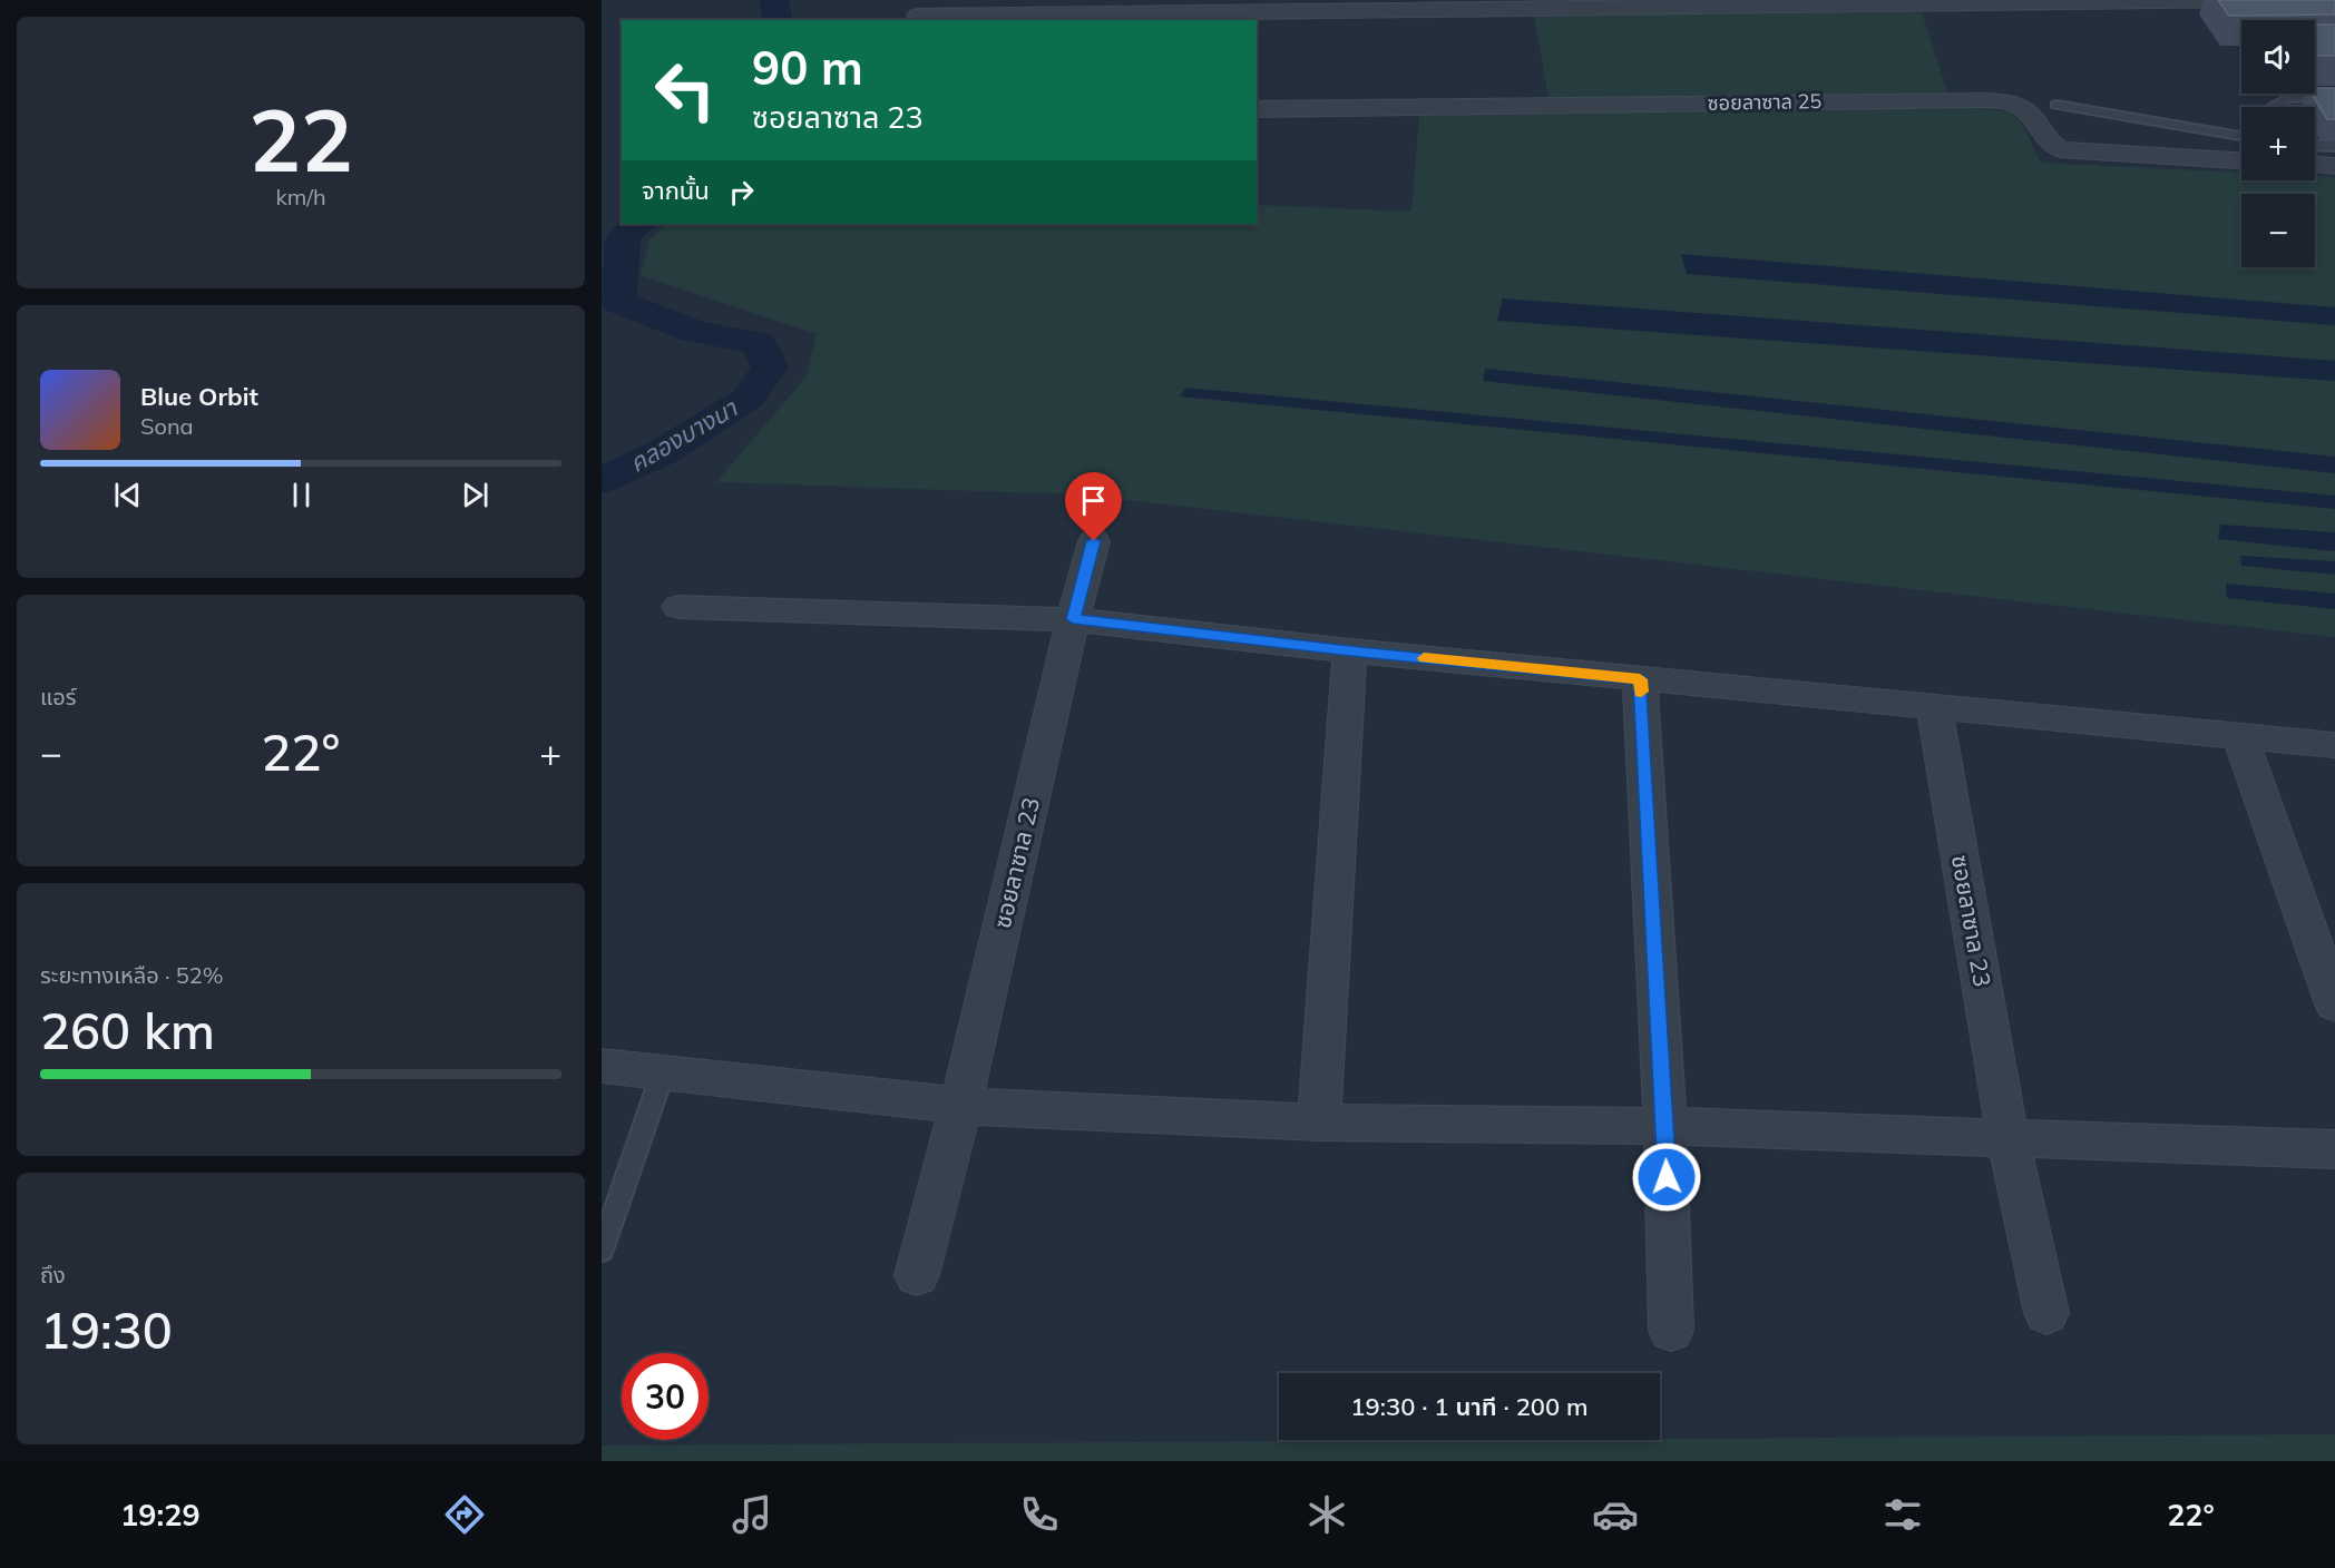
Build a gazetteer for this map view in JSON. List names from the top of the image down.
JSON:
{
  "streets": {
    "street": ["ซอยลาซาล 25", "ซอยลาซาล 23"]
  },
  "water": ["คลองบางนา"],
  "page": {
    "tile": [
      ["22", "km/h"],
      "แอร์",
      ["ระยะทางเหลือ · 52%", "260 km"],
      ["ถึง", "19:30"]
    ],
    "map_buttons": ["+", "−"],
    "turn": ["90 m", "ซอยลาซาล 23"],
    "then": "จากนั้น",
    "song": ["Blue Orbit", "Sona"],
    "heat": ["−", "22°", "+"],
    "limit": "30",
    "trip": "19:30 · 1 นาที · 200 m",
    "tabs": ["19:29", "22°"]
  }
}
